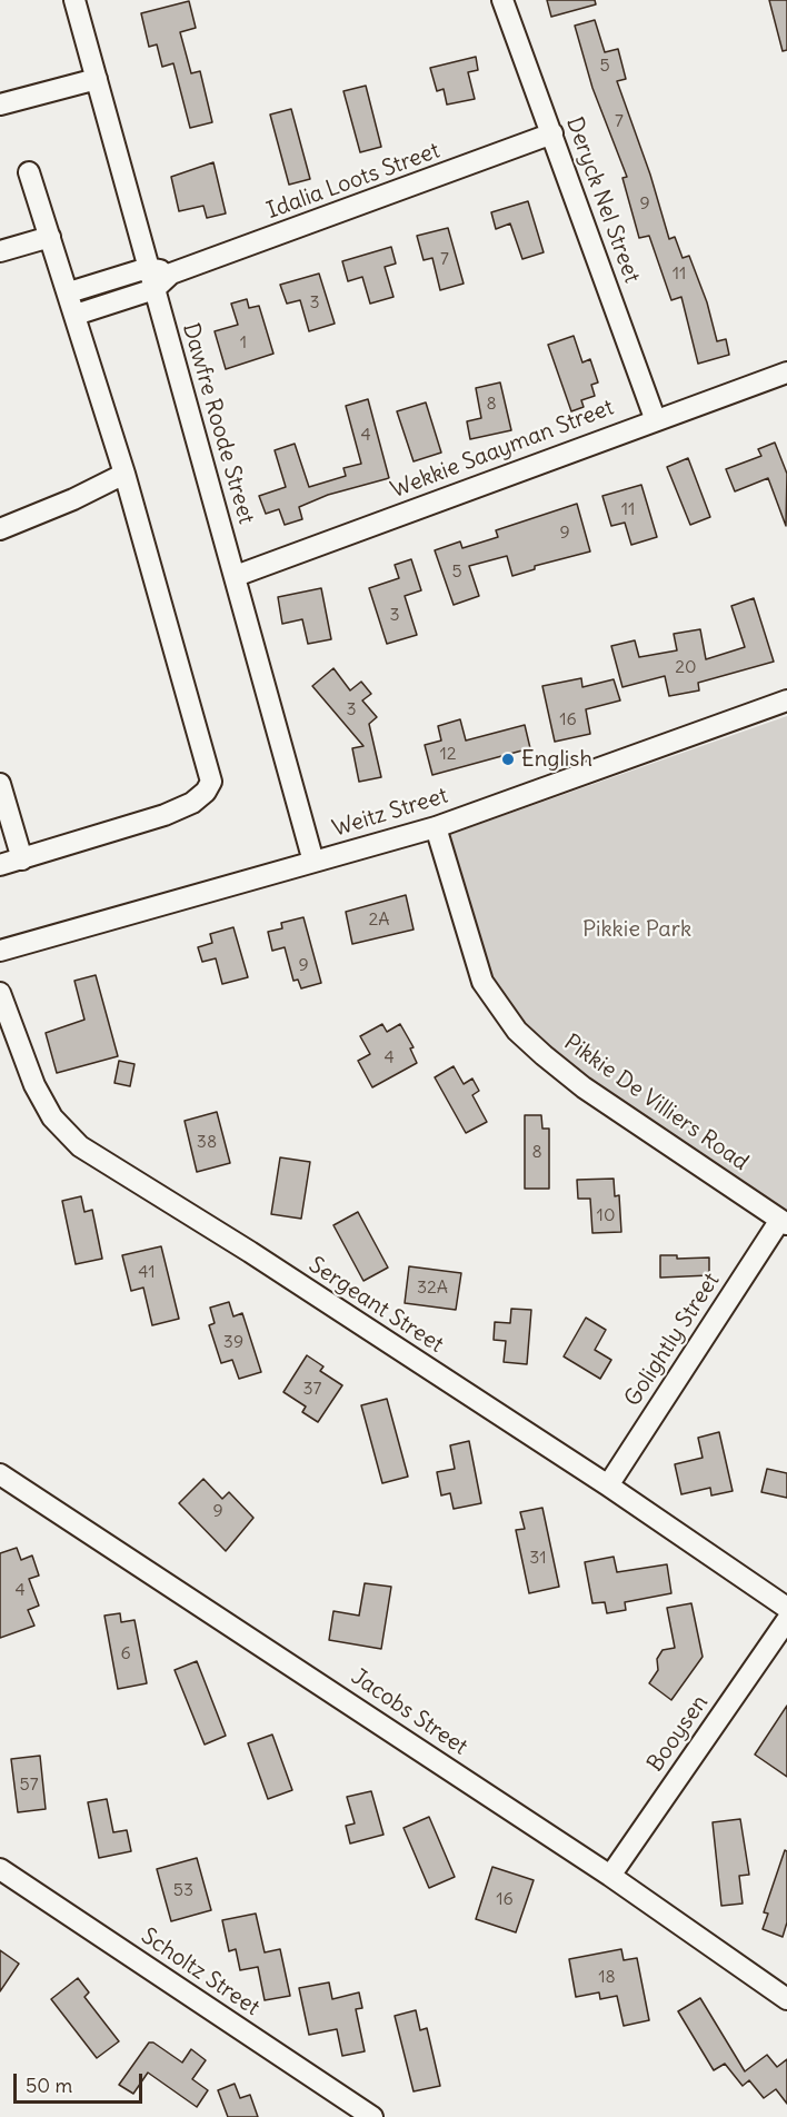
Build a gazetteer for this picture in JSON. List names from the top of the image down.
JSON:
{
  "streets": {
    "street": [
      "Idalia Loots Street",
      "Deryck Nel Street",
      "Dawfre Roode Street",
      "Wekkie Saayman Street",
      "Weitz Street",
      "Pikkie De Villiers Road",
      "Sergeant Street",
      "Golightly Street",
      "Jacobs Street",
      "Booysen",
      "Scholtz Street"
    ]
  },
  "crossings": [
    ["Idalia Loots Street", "Deryck Nel Street"],
    ["Idalia Loots Street", "Dawfre Roode Street"],
    ["Deryck Nel Street", "Wekkie Saayman Street"],
    ["Dawfre Roode Street", "Wekkie Saayman Street"],
    ["Dawfre Roode Street", "Weitz Street"],
    ["Weitz Street", "Pikkie De Villiers Road"],
    ["Pikkie De Villiers Road", "Golightly Street"],
    ["Sergeant Street", "Golightly Street"],
    ["Jacobs Street", "Booysen"]
  ],
  "parks": ["Pikkie Park"],
  "places": ["English"],
  "house_numbers": [
    "5",
    "7",
    "9",
    "7",
    "11",
    "3",
    "1",
    "8",
    "4",
    "11",
    "9",
    "5",
    "3",
    "20",
    "3",
    "16",
    "12",
    "2A",
    "9",
    "4",
    "38",
    "8",
    "10",
    "41",
    "32A",
    "39",
    "37",
    "9",
    "31",
    "4",
    "6",
    "57",
    "53",
    "16",
    "18"
  ],
  "scale_bar": "50 m"
}
